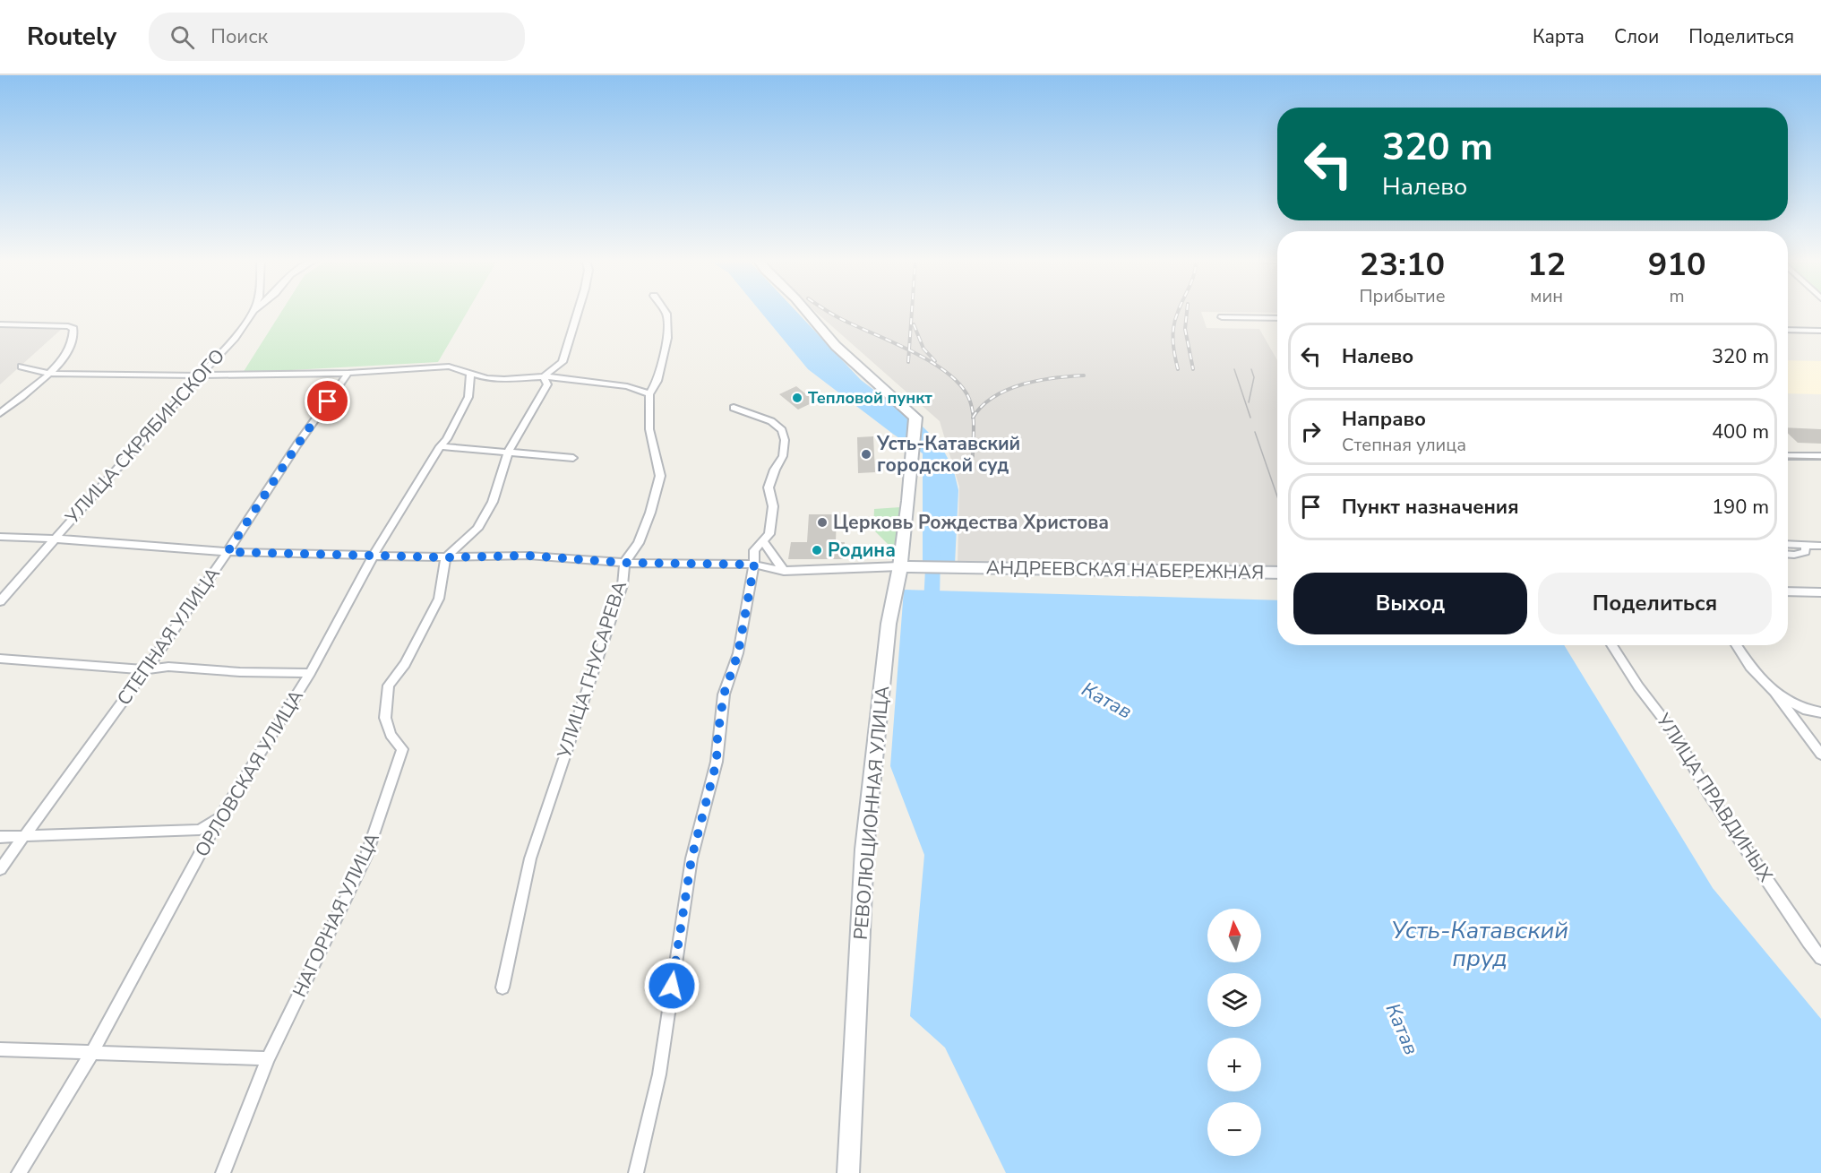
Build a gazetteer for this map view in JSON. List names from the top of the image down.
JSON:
{
  "streets": {
    "main road": ["АНДРЕЕВСКАЯ НАБЕРЕЖНАЯ", "РЕВОЛЮЦИОННАЯ УЛИЦА"],
    "street": [
      "УЛИЦА СКРЯБИНСКОГО",
      "СТЕПНАЯ УЛИЦА",
      "УЛИЦА ГНУСАРЕВА",
      "ОРЛОВСКАЯ УЛИЦА",
      "УЛИЦА ПРАВДИНЫХ",
      "НАГОРНАЯ УЛИЦА"
    ]
  },
  "crossings": [
    ["АНДРЕЕВСКАЯ НАБЕРЕЖНАЯ", "РЕВОЛЮЦИОННАЯ УЛИЦА"]
  ],
  "water": ["Катав", "Усть-Катавский пруд"],
  "places": [
    "Тепловой пункт",
    "Усть-Катавский городской суд",
    "Церковь Рождества Христова",
    "Родина"
  ],
  "north": "top",
  "page": {
    "header": "Routely",
    "search": "Поиск",
    "nav": ["Карта", "Слои", "Поделиться"],
    "turn": ["320 m", "Налево"],
    "eta": [
      "23:10",
      "Прибытие",
      "12",
      "мин",
      "910",
      "m"
    ],
    "list": [
      {
        "name": "Налево",
        "value": "320 m"
      },
      {
        "name": "Направо",
        "note": "Степная улица",
        "value": "400 m"
      },
      {
        "name": "Пункт назначения",
        "value": "190 m"
      }
    ],
    "buttons": ["Выход", "Поделиться"],
    "map_buttons": ["+", "−"]
  }
}
